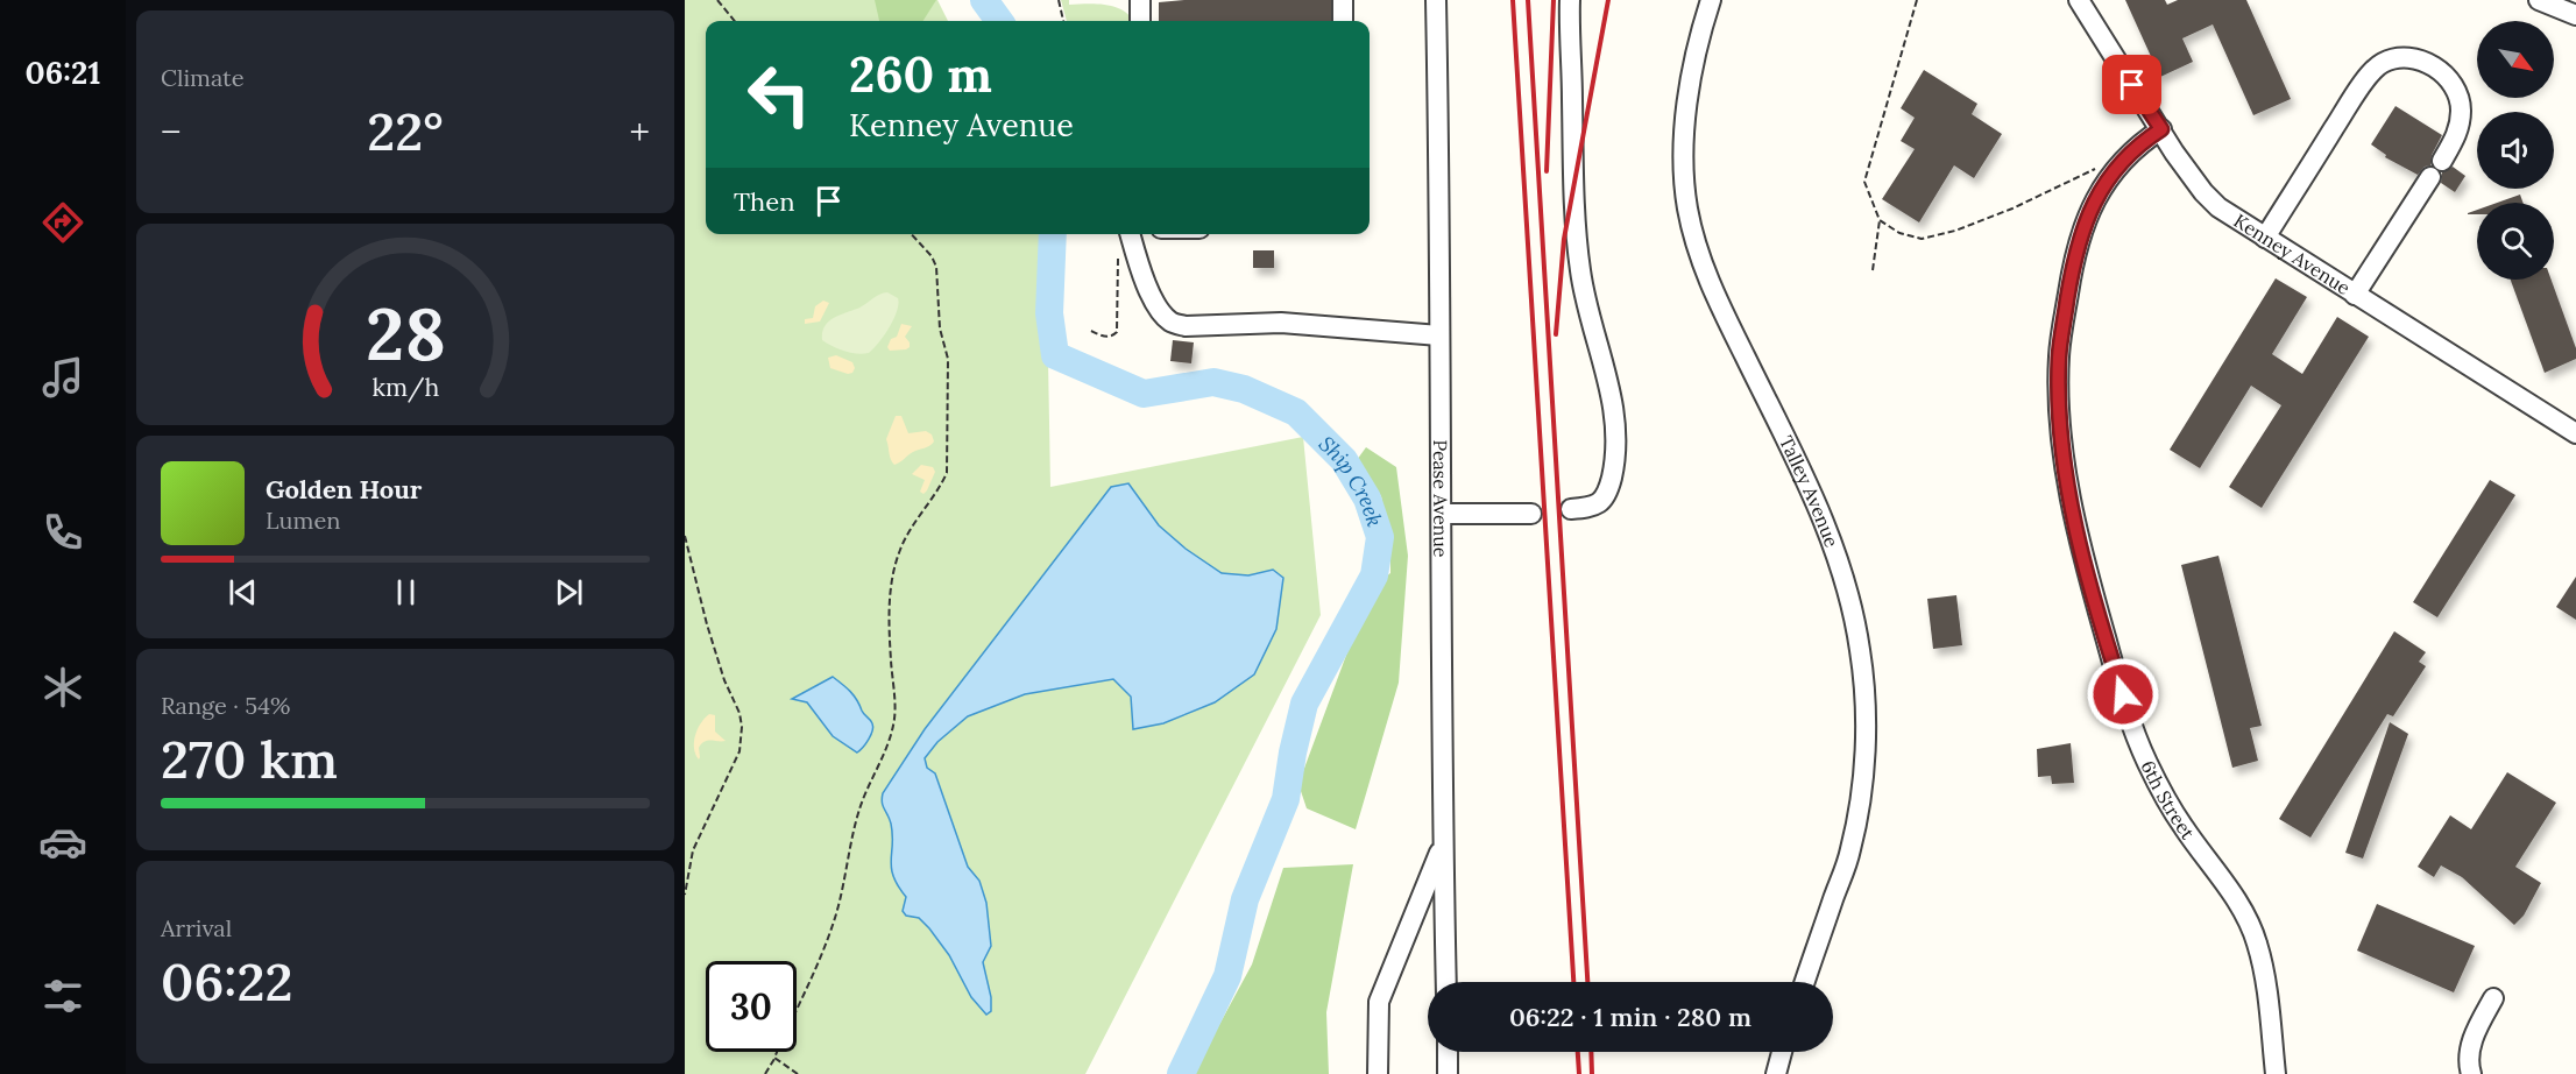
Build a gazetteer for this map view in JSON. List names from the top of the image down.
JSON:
{
  "streets": {
    "street": [
      "Kenney Avenue",
      "Talley Avenue",
      "Pease Avenue",
      "6th Street"
    ]
  },
  "crossings": [
    ["Kenney Avenue", "6th Street"]
  ],
  "water": ["Ship Creek"],
  "north": "bottom right",
  "page": {
    "tabs": "06:21",
    "tile": [
      "Climate",
      ["Range · 54%", "270 km"],
      ["Arrival", "06:22"]
    ],
    "turn": ["260 m", "Kenney Avenue"],
    "heat": ["−", "22°", "+"],
    "then": "Then",
    "song": ["Golden Hour", "Lumen"],
    "limit": "30",
    "trip": "06:22 · 1 min · 280 m",
    "gauge": ["28", "km/h"]
  }
}
